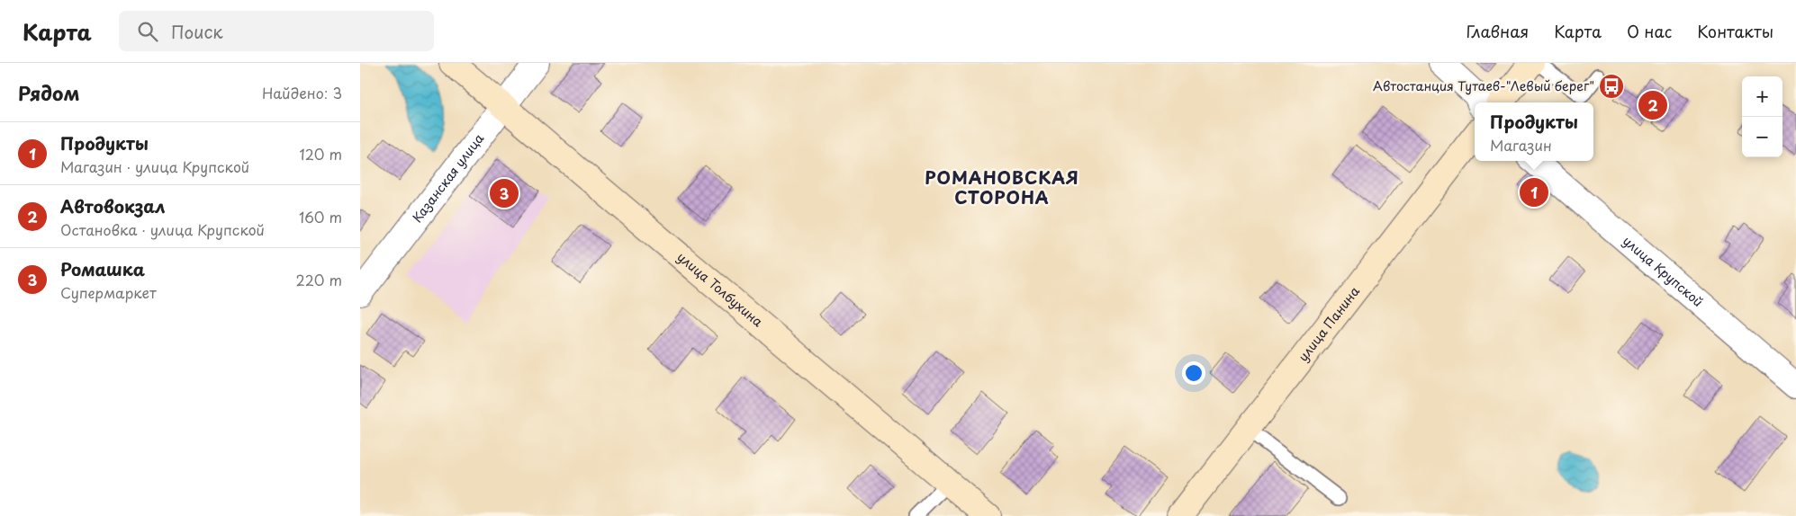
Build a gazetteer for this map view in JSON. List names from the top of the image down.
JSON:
{
  "streets": {
    "main road": ["улица Толбухина", "улица Панина"],
    "street": ["Казанская улица", "улица Крупской"]
  },
  "crossings": [
    ["Казанская улица", "улица Толбухина"]
  ],
  "districts": ["РОМАНОВСКАЯ СТОРОНА"],
  "places": {
    "bus stop": ["Автостанция Тутаев-\"Левый берег\""]
  },
  "page": {
    "header": "Карта",
    "search": "Поиск",
    "nav": [
      "Главная",
      "Карта",
      "О нас",
      "Контакты"
    ],
    "heading": ["Рядом", "Найдено: 3"],
    "map_buttons": ["+", "−"],
    "pins": ["2", "1", "3"],
    "popup": ["Продукты", "Магазин"],
    "list": [
      {
        "mark": "1",
        "name": "Продукты",
        "note": "Магазин · улица Крупской",
        "value": "120 m"
      },
      {
        "mark": "2",
        "name": "Автовокзал",
        "note": "Остановка · улица Крупской",
        "value": "160 m"
      },
      {
        "mark": "3",
        "name": "Ромашка",
        "note": "Супермаркет",
        "value": "220 m"
      }
    ]
  }
}
